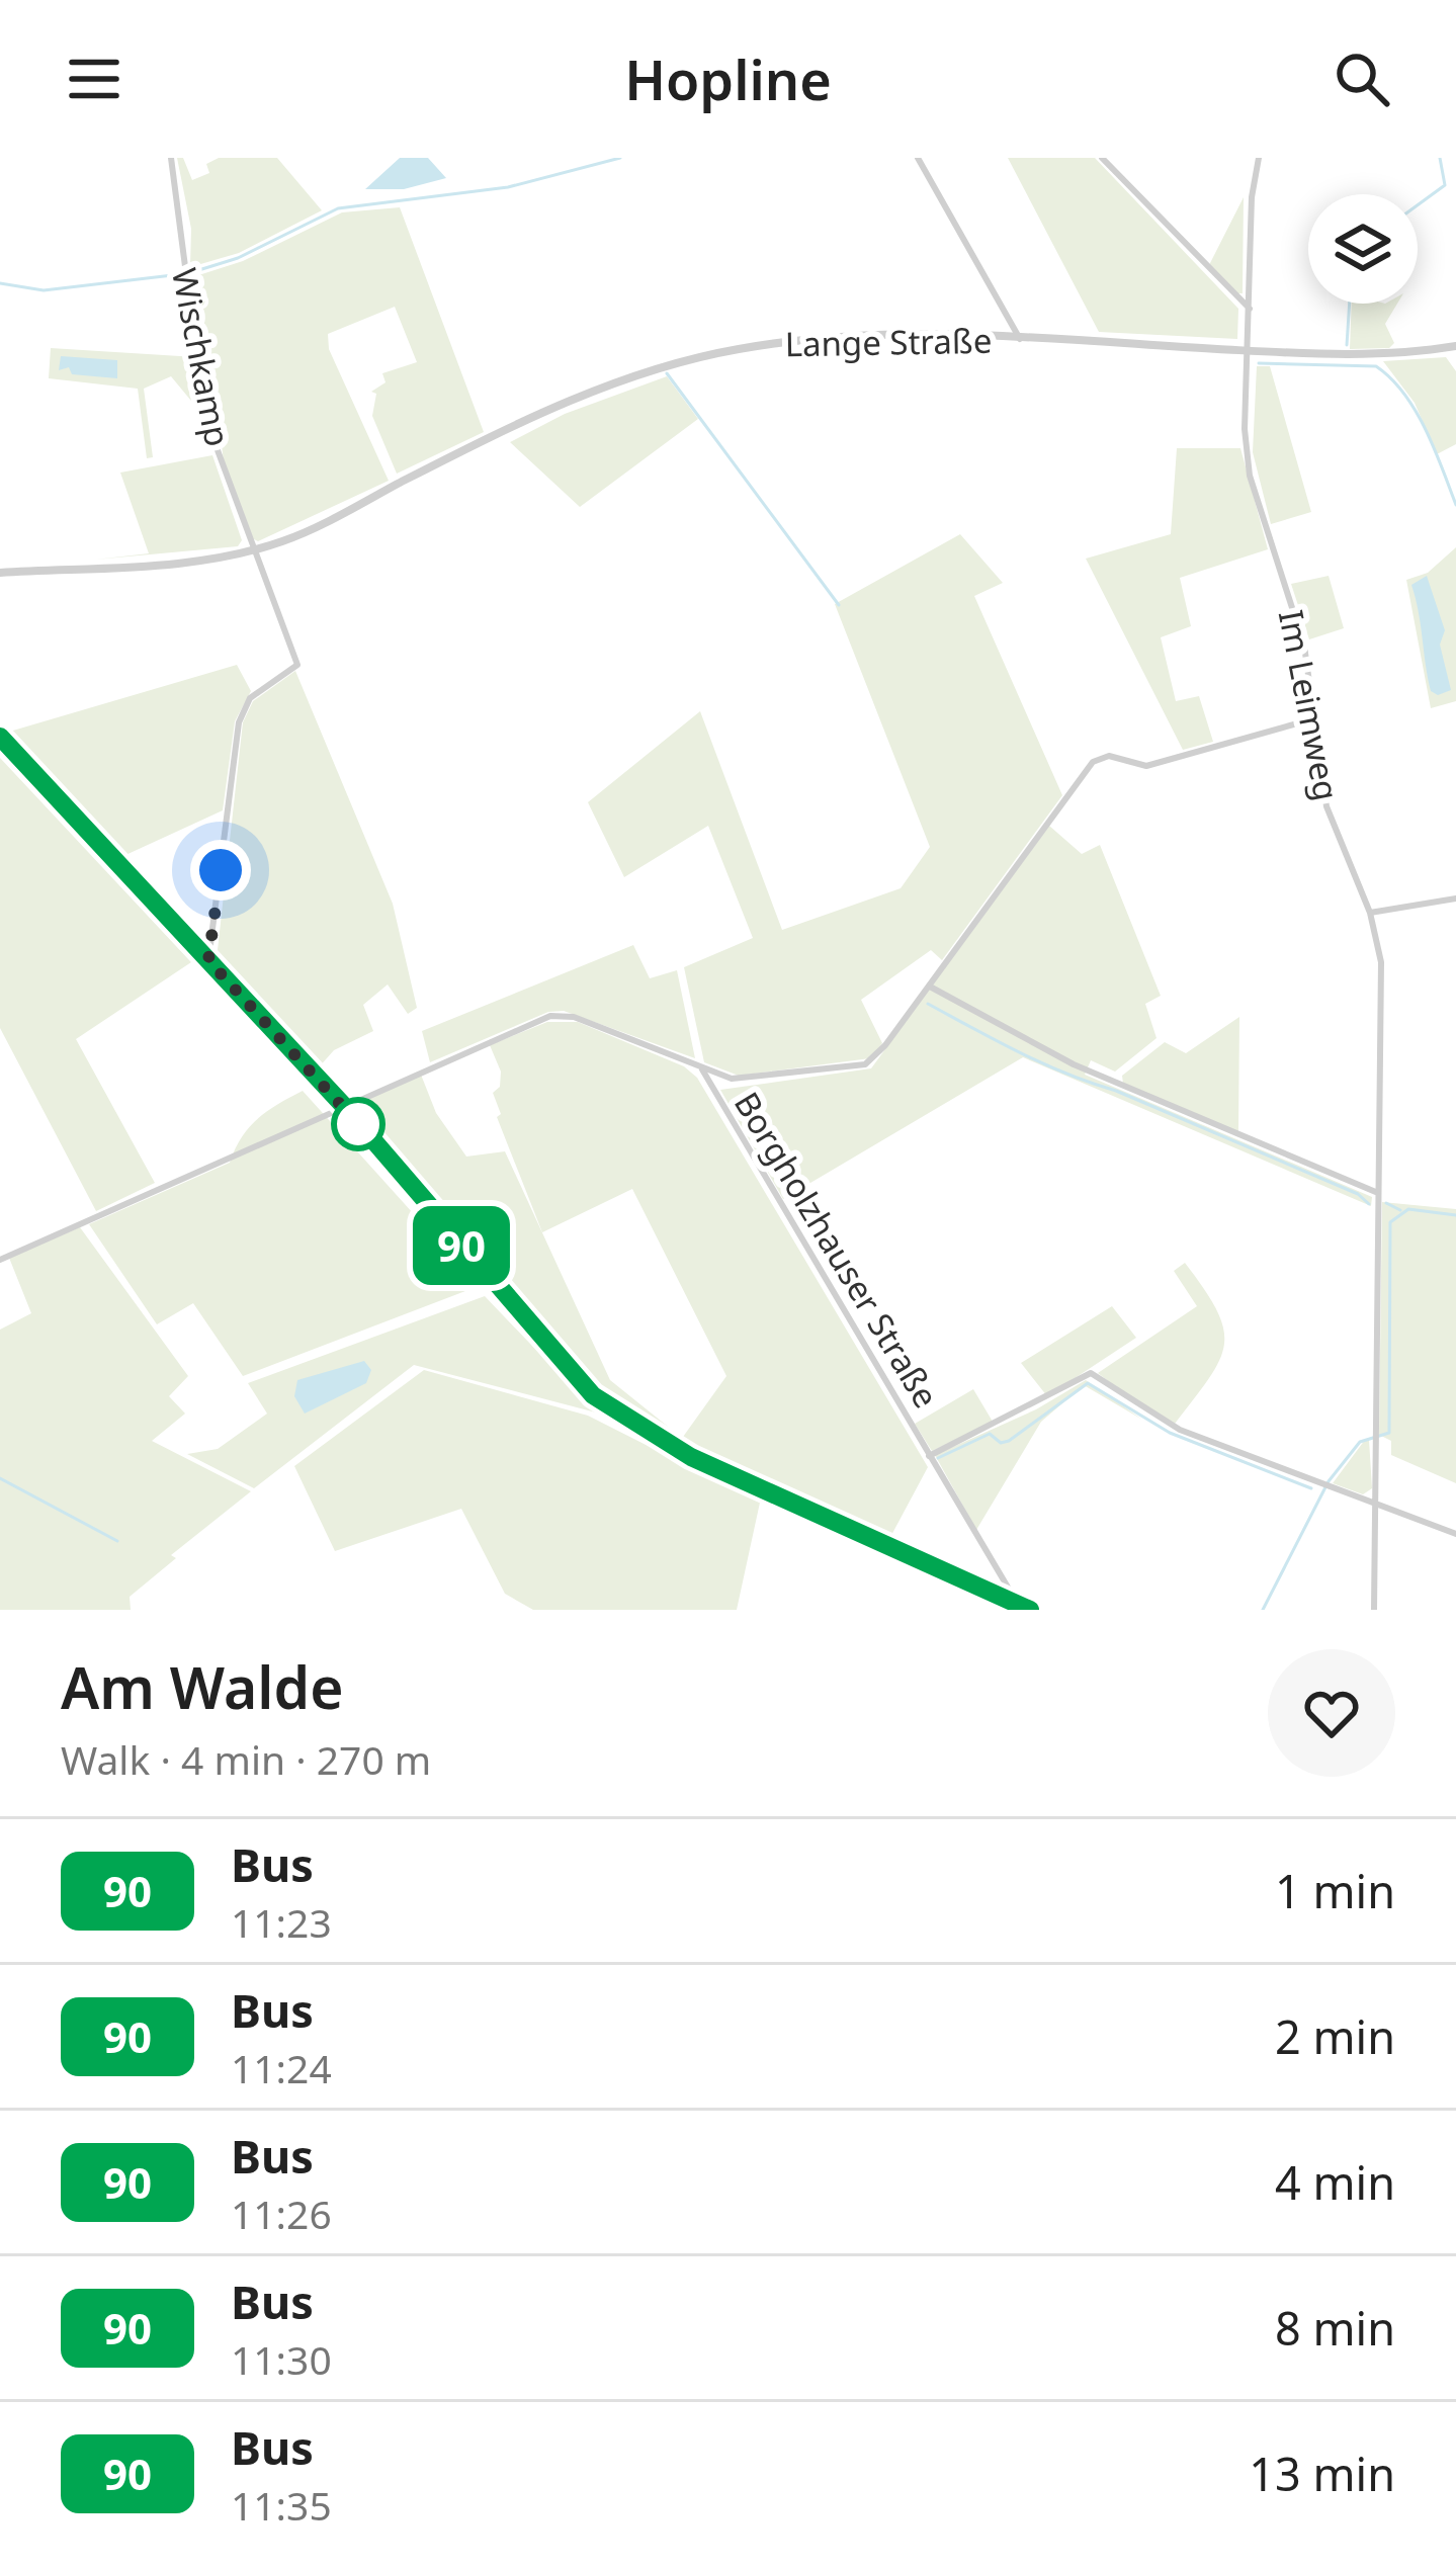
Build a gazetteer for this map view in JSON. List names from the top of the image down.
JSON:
{
  "streets": {
    "street": [
      "Lange Straße",
      "Wischkamp",
      "Im Leimweg",
      "Borgholzhauser Straße"
    ]
  },
  "crossings": [
    ["Lange Straße", "Wischkamp"],
    ["Lange Straße", "Im Leimweg"],
    ["Im Leimweg", "Borgholzhauser Straße"]
  ],
  "lines": ["bus line 90"],
  "page": {
    "header": "Hopline",
    "on_map": "90",
    "heading": ["Am Walde", "Walk · 4 min · 270 m"],
    "list": [
      {
        "mark": "90",
        "name": "Bus",
        "note": "11:23",
        "value": "1 min"
      },
      {
        "mark": "90",
        "name": "Bus",
        "note": "11:24",
        "value": "2 min"
      },
      {
        "mark": "90",
        "name": "Bus",
        "note": "11:26",
        "value": "4 min"
      },
      {
        "mark": "90",
        "name": "Bus",
        "note": "11:30",
        "value": "8 min"
      },
      {
        "mark": "90",
        "name": "Bus",
        "note": "11:35",
        "value": "13 min"
      }
    ]
  }
}
